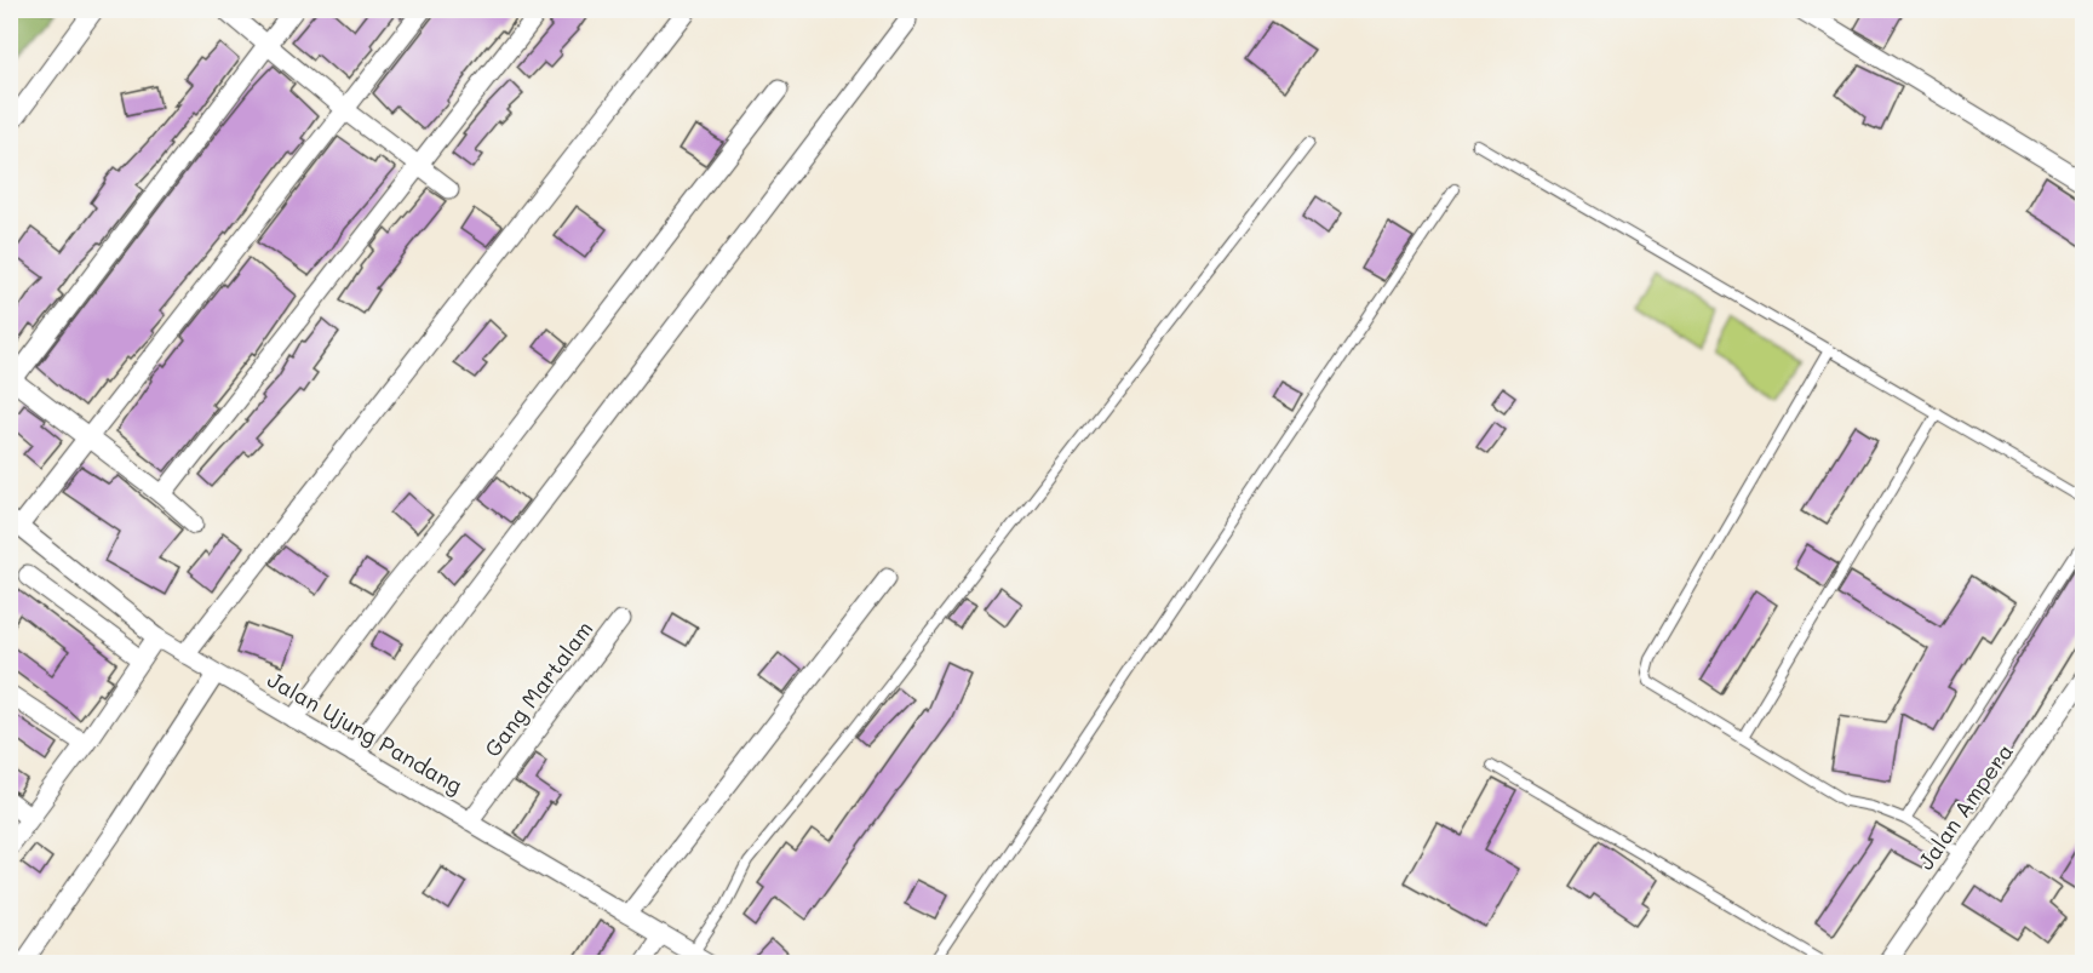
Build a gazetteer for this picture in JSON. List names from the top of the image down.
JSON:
{
  "streets": {
    "street": ["Gang Martalam", "Jalan Ujung Pandang", "Jalan Ampera"]
  },
  "crossings": [
    ["Gang Martalam", "Jalan Ujung Pandang"]
  ]
}
